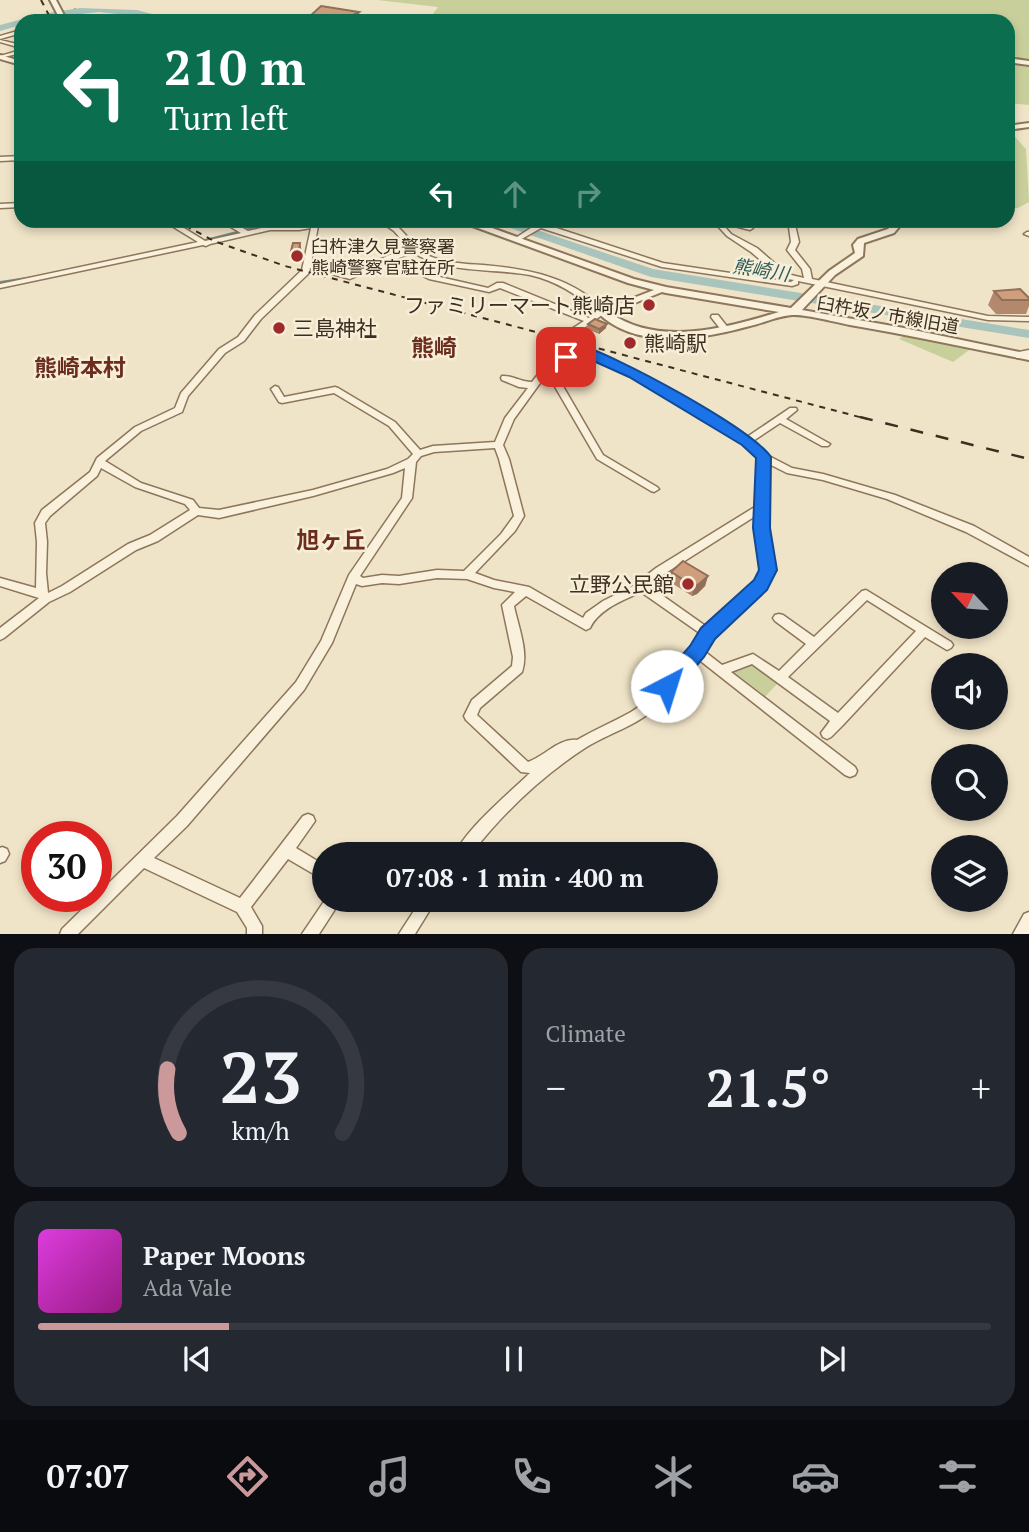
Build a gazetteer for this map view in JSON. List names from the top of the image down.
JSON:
{
  "streets": {
    "street": ["臼杵坂ノ市線旧道"]
  },
  "districts": ["熊崎", "熊崎本村", "旭ヶ丘"],
  "water": ["熊崎川"],
  "places": [
    "臼杵津久見警察署 熊崎警察官駐在所",
    "ファミリーマート熊崎店",
    "三島神社",
    "熊崎駅",
    "立野公民館"
  ],
  "north": "top left",
  "page": {
    "turn": ["210 m", "Turn left"],
    "limit": "30",
    "trip": "07:08 · 1 min · 400 m",
    "tile": "Climate",
    "heat": ["−", "21.5°", "+"],
    "song": ["Paper Moons", "Ada Vale"],
    "tabs": "07:07",
    "gauge": ["23", "km/h"]
  }
}
